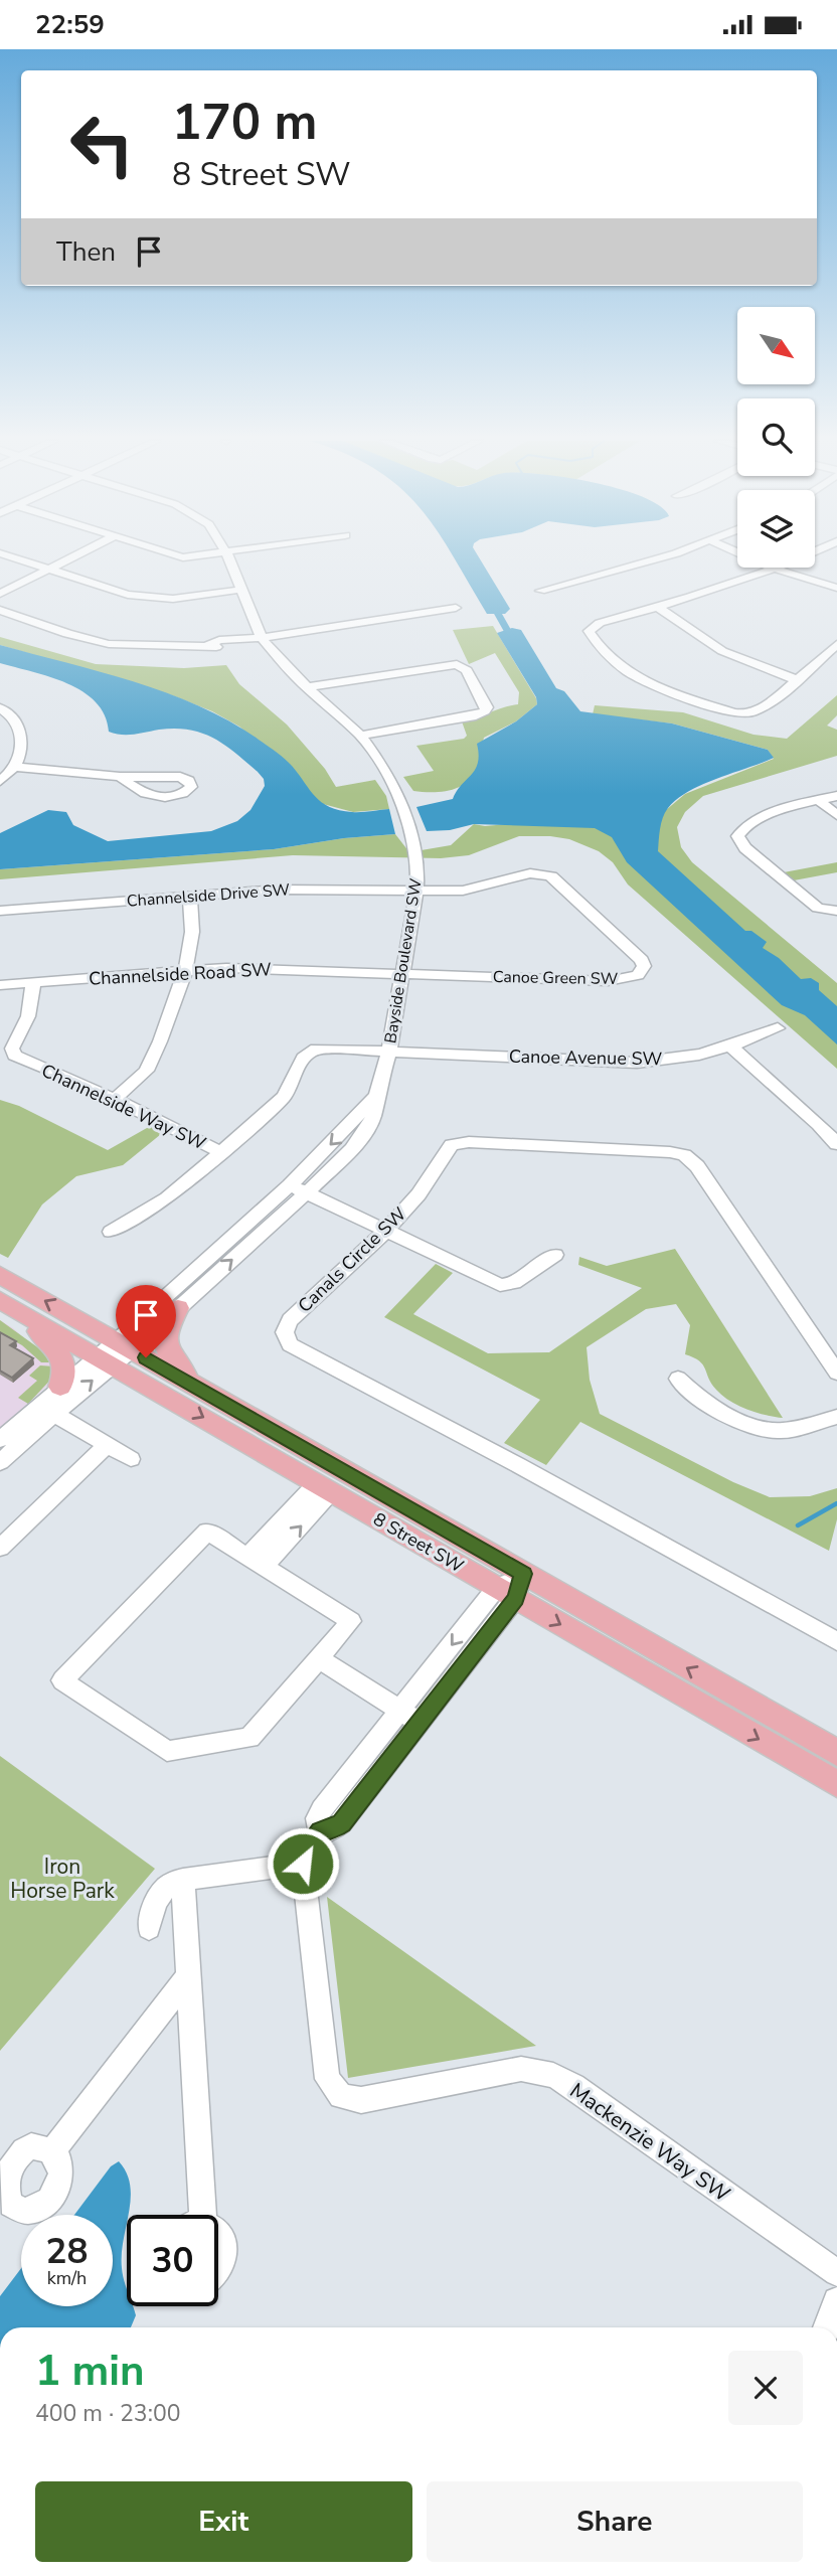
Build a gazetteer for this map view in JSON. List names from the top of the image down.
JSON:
{
  "streets": {
    "main road": ["8 Street SW"],
    "street": [
      "Channelside Drive SW",
      "Bayside Boulevard SW",
      "Channelside Road SW",
      "Canoe Green SW",
      "Canoe Avenue SW",
      "Channelside Way SW",
      "Canals Circle SW",
      "Mackenzie Way SW"
    ]
  },
  "crossings": [
    ["Channelside Drive SW", "Bayside Boulevard SW"],
    ["Channelside Drive SW", "Canoe Green SW"],
    ["Bayside Boulevard SW", "Channelside Road SW"],
    ["Bayside Boulevard SW", "Canoe Green SW"],
    ["Bayside Boulevard SW", "Canoe Avenue SW"],
    ["Bayside Boulevard SW", "Channelside Way SW"],
    ["Bayside Boulevard SW", "8 Street SW"],
    ["Channelside Road SW", "Canoe Green SW"],
    ["Channelside Road SW", "Channelside Way SW"],
    ["Canoe Avenue SW", "Channelside Way SW"]
  ],
  "parks": ["Iron Horse Park"],
  "north": "bottom right",
  "page": {
    "status": "22:59",
    "turn": ["170 m", "8 Street SW"],
    "then": "Then",
    "speed": "28 km/h",
    "limit": "30",
    "heading": ["1 min", "400 m · 23:00"],
    "buttons": ["Exit", "Share"]
  }
}
